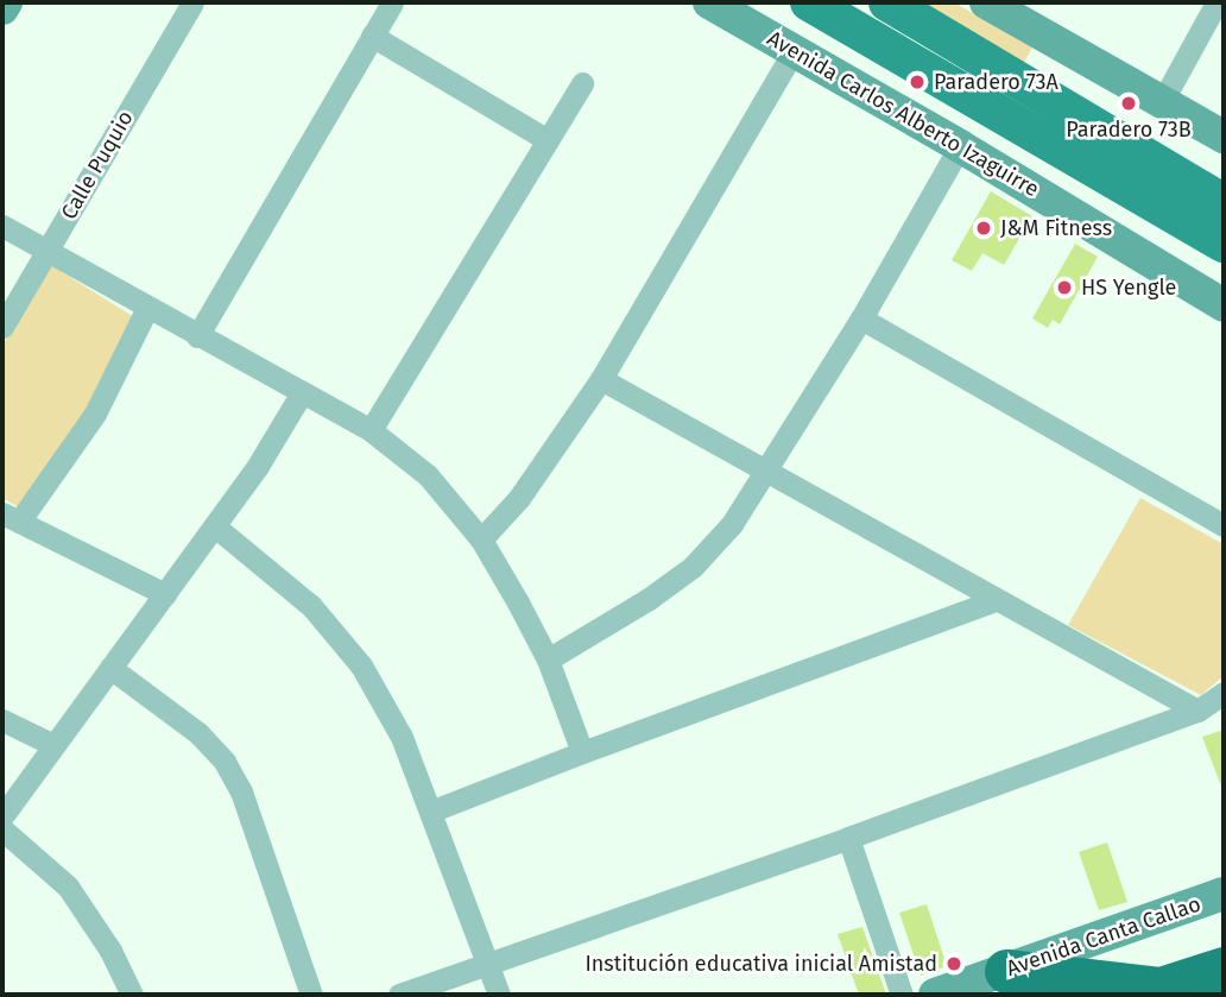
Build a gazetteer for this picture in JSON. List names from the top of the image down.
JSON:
{
  "streets": {
    "street": ["Avenida Carlos Alberto Izaguirre", "Calle Puquio", "Avenida Canta Callao"]
  },
  "places": [
    "Paradero 73A",
    "Paradero 73B",
    "J&M Fitness",
    "HS Yengle",
    "Institución educativa inicial Amistad"
  ]
}
